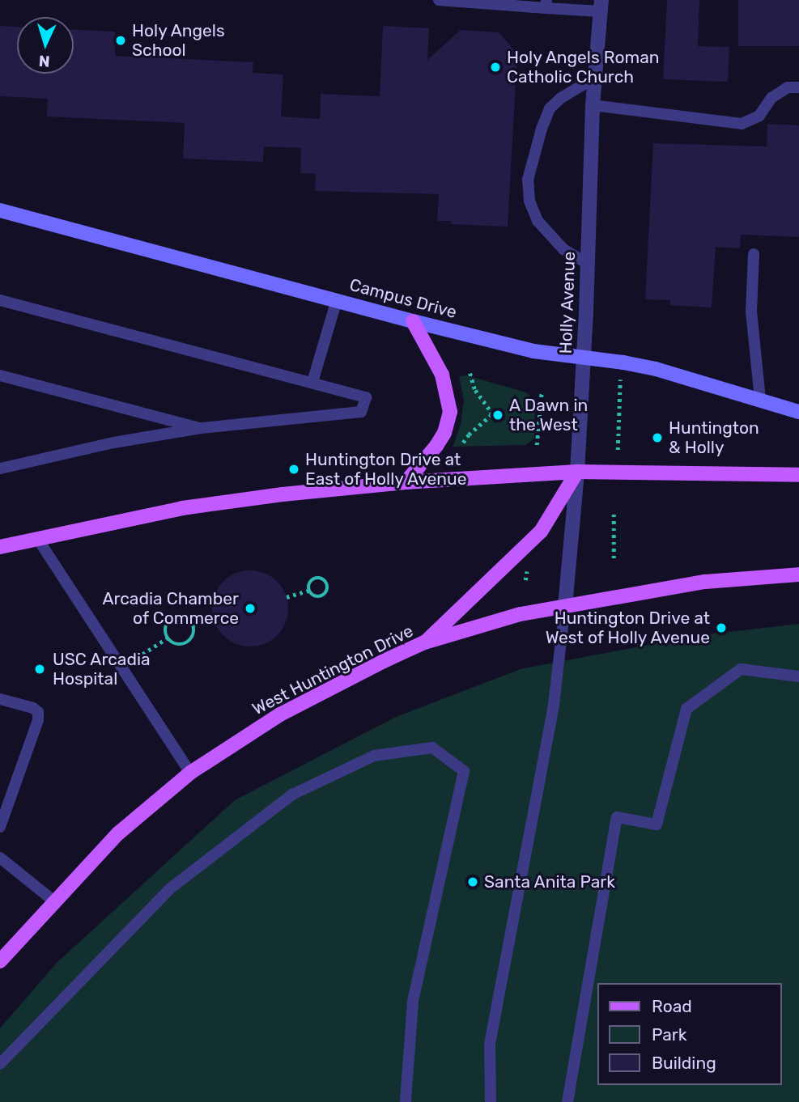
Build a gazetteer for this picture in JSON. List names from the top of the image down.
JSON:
{
  "streets": {
    "main road": ["Campus Drive", "West Huntington Drive"],
    "street": ["Holly Avenue"]
  },
  "crossings": [
    ["Campus Drive", "Holly Avenue"],
    ["Holly Avenue", "West Huntington Drive"]
  ],
  "places": [
    "Holy Angels School",
    "Holy Angels Roman Catholic Church",
    "A Dawn in the West",
    "Huntington & Holly",
    "Huntington Drive at East of Holly Avenue",
    "Arcadia Chamber of Commerce",
    "Huntington Drive at West of Holly Avenue",
    "USC Arcadia Hospital",
    "Santa Anita Park"
  ],
  "legend": ["Road", "Park", "Building"],
  "north": "bottom"
}
